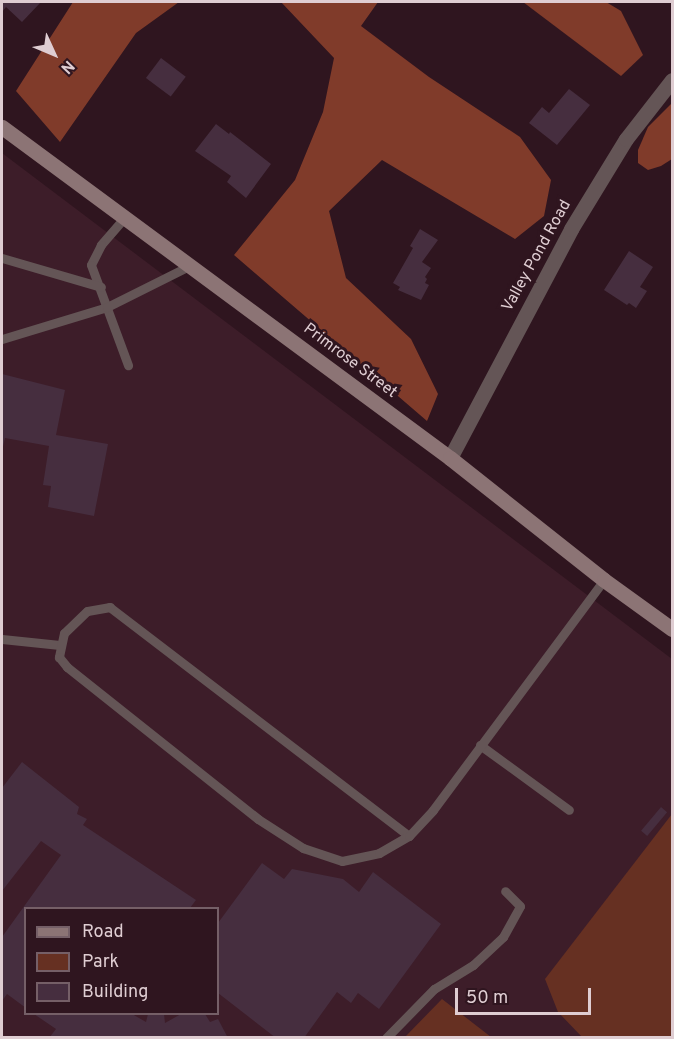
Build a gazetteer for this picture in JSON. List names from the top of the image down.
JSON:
{
  "streets": {
    "main road": ["Primrose Street"],
    "street": ["Valley Pond Road"]
  },
  "crossings": [
    ["Valley Pond Road", "Primrose Street"]
  ],
  "legend": ["Road", "Park", "Building"],
  "scale_bar": "50 m",
  "north": "bottom right"
}
